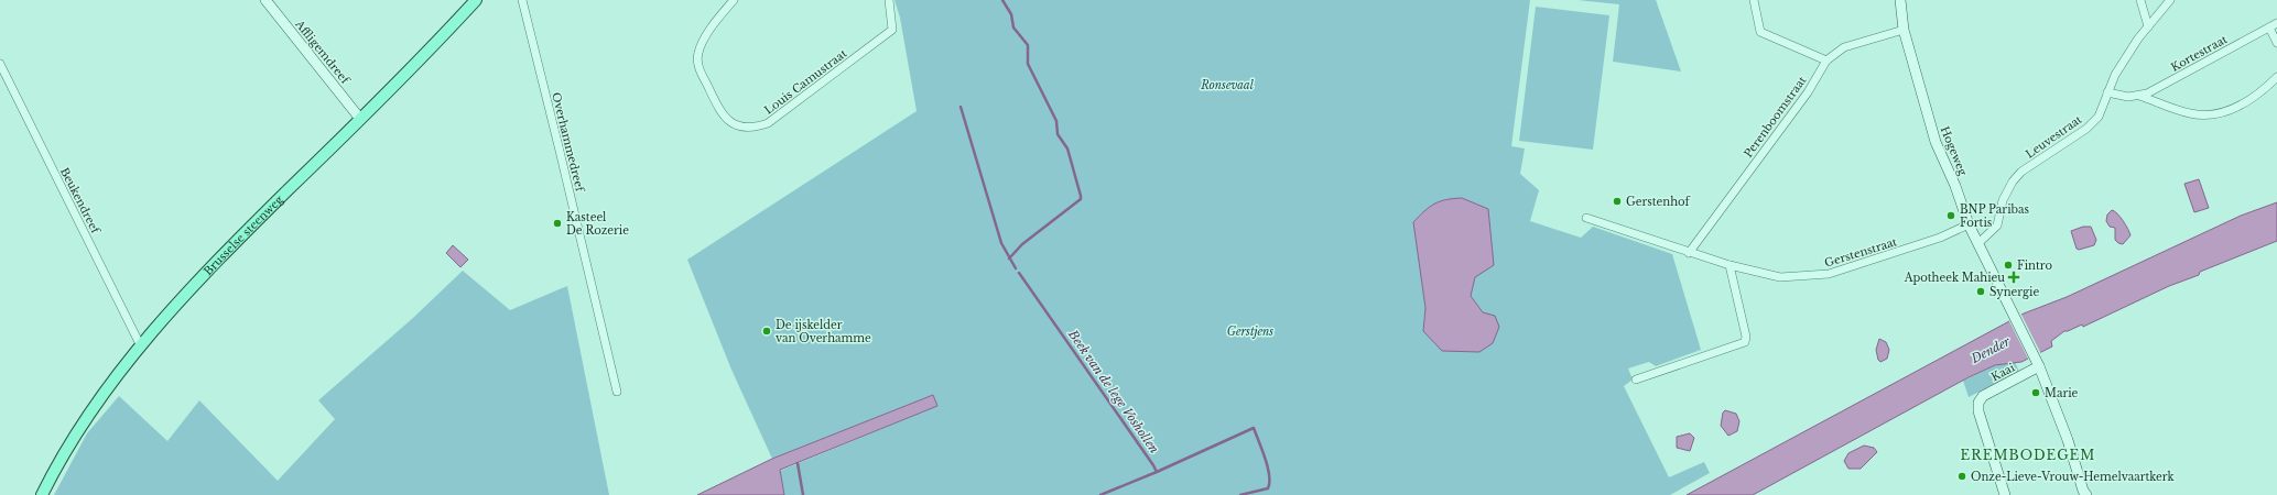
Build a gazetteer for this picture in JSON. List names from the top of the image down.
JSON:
{
  "streets": {
    "main road": ["Brusselse steenweg"],
    "street": [
      "Affligemdreef",
      "Kortestraat",
      "Louis Camustraat",
      "Perenboomstraat",
      "Leuvestraat",
      "Overhammedreef",
      "Hogeweg",
      "Beukendreef",
      "Gerstenstraat",
      "Kaai"
    ]
  },
  "crossings": [
    ["Affligemdreef", "Brusselse steenweg"],
    ["Kortestraat", "Leuvestraat"],
    ["Perenboomstraat", "Hogeweg"],
    ["Perenboomstraat", "Gerstenstraat"],
    ["Leuvestraat", "Hogeweg"],
    ["Hogeweg", "Gerstenstraat"],
    ["Hogeweg", "Kaai"],
    ["Beukendreef", "Brusselse steenweg"]
  ],
  "districts": ["EREMBODEGEM"],
  "water": ["Dender", "Beek van de lege Voshollen"],
  "parks": ["Ronsevaal", "Gerstjens"],
  "places": {
    "other": [
      "Gerstenhof",
      "BNP Paribas Fortis",
      "Kasteel De Rozerie",
      "Fintro",
      "Synergie",
      "De ijskelder van Overhamme",
      "Marie",
      "Onze-Lieve-Vrouw-Hemelvaartkerk"
    ],
    "health": ["Apotheek Mahieu"]
  }
}
